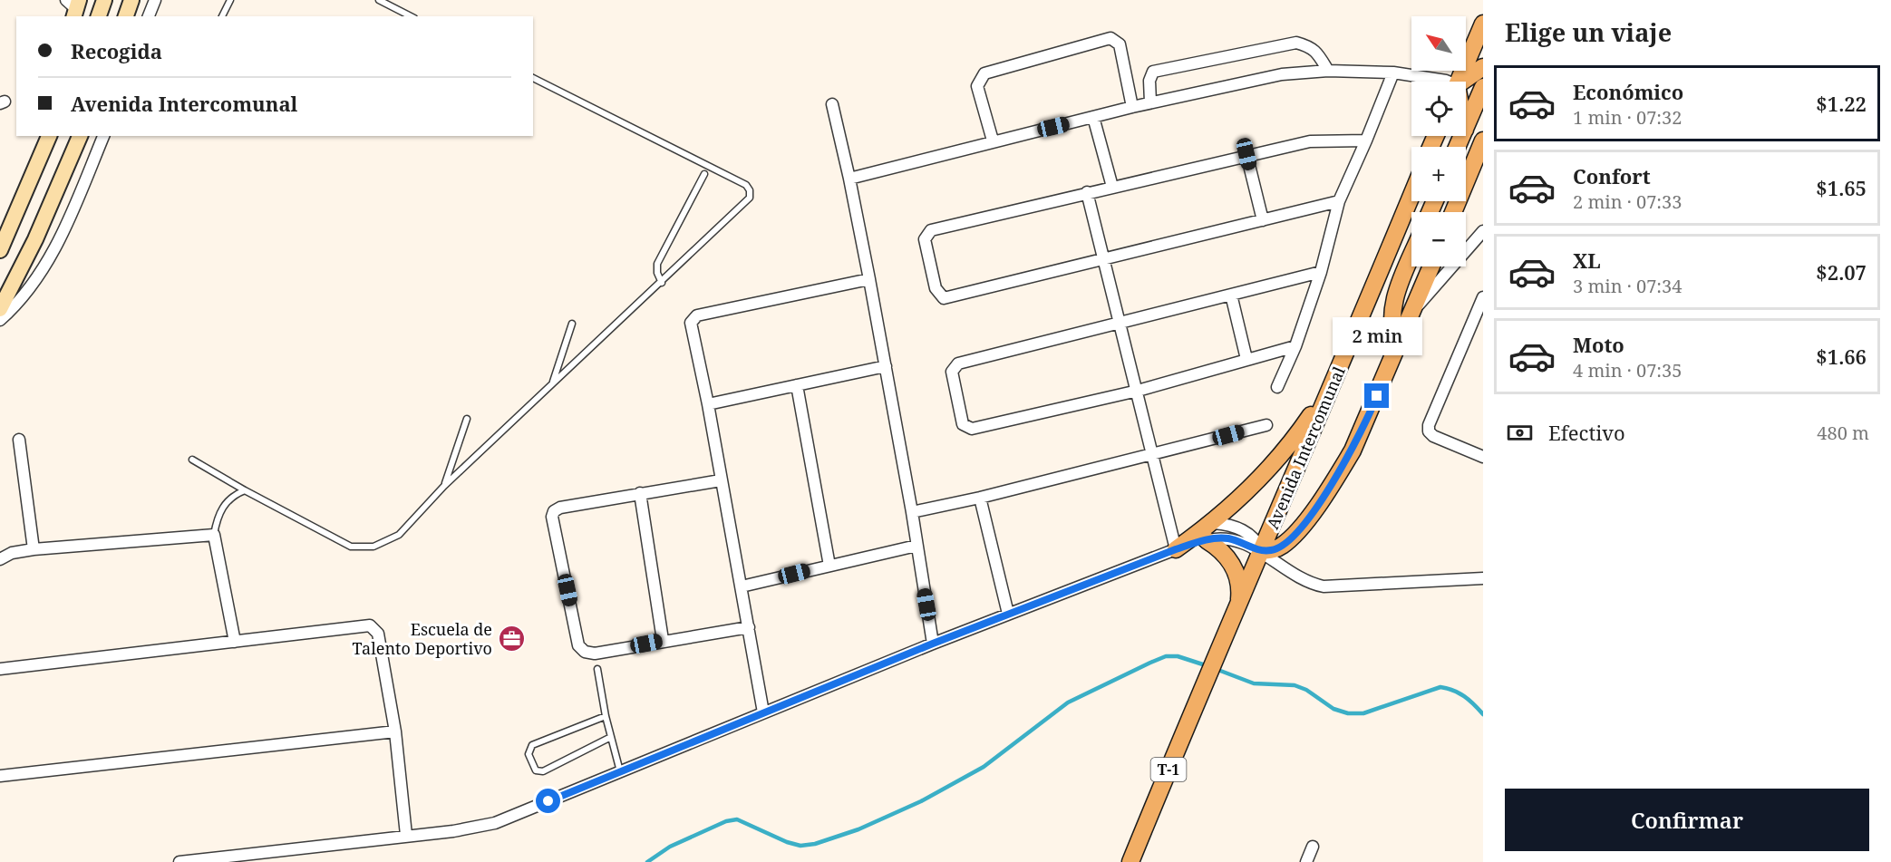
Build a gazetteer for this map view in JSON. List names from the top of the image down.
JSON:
{
  "streets": {
    "main road": ["Avenida Intercomunal", "T-1"]
  },
  "crossings": [
    ["Avenida Intercomunal", "T-1"]
  ],
  "places": {
    "office": ["Escuela de Talento Deportivo"]
  },
  "north": "top left",
  "page": {
    "heading": "Elige un viaje",
    "map_buttons": ["+", "−"],
    "banner": ["Recogida", "Avenida Intercomunal"],
    "list": [
      {
        "name": "Económico",
        "note": "1 min · 07:32",
        "value": "$1.22"
      },
      {
        "name": "Confort",
        "note": "2 min · 07:33",
        "value": "$1.65"
      },
      {
        "name": "XL",
        "note": "3 min · 07:34",
        "value": "$2.07"
      },
      {
        "name": "Moto",
        "note": "4 min · 07:35",
        "value": "$1.66"
      }
    ],
    "bubble": "2 min",
    "pay": ["Efectivo", "480 m"],
    "buttons": "Confirmar"
  }
}
